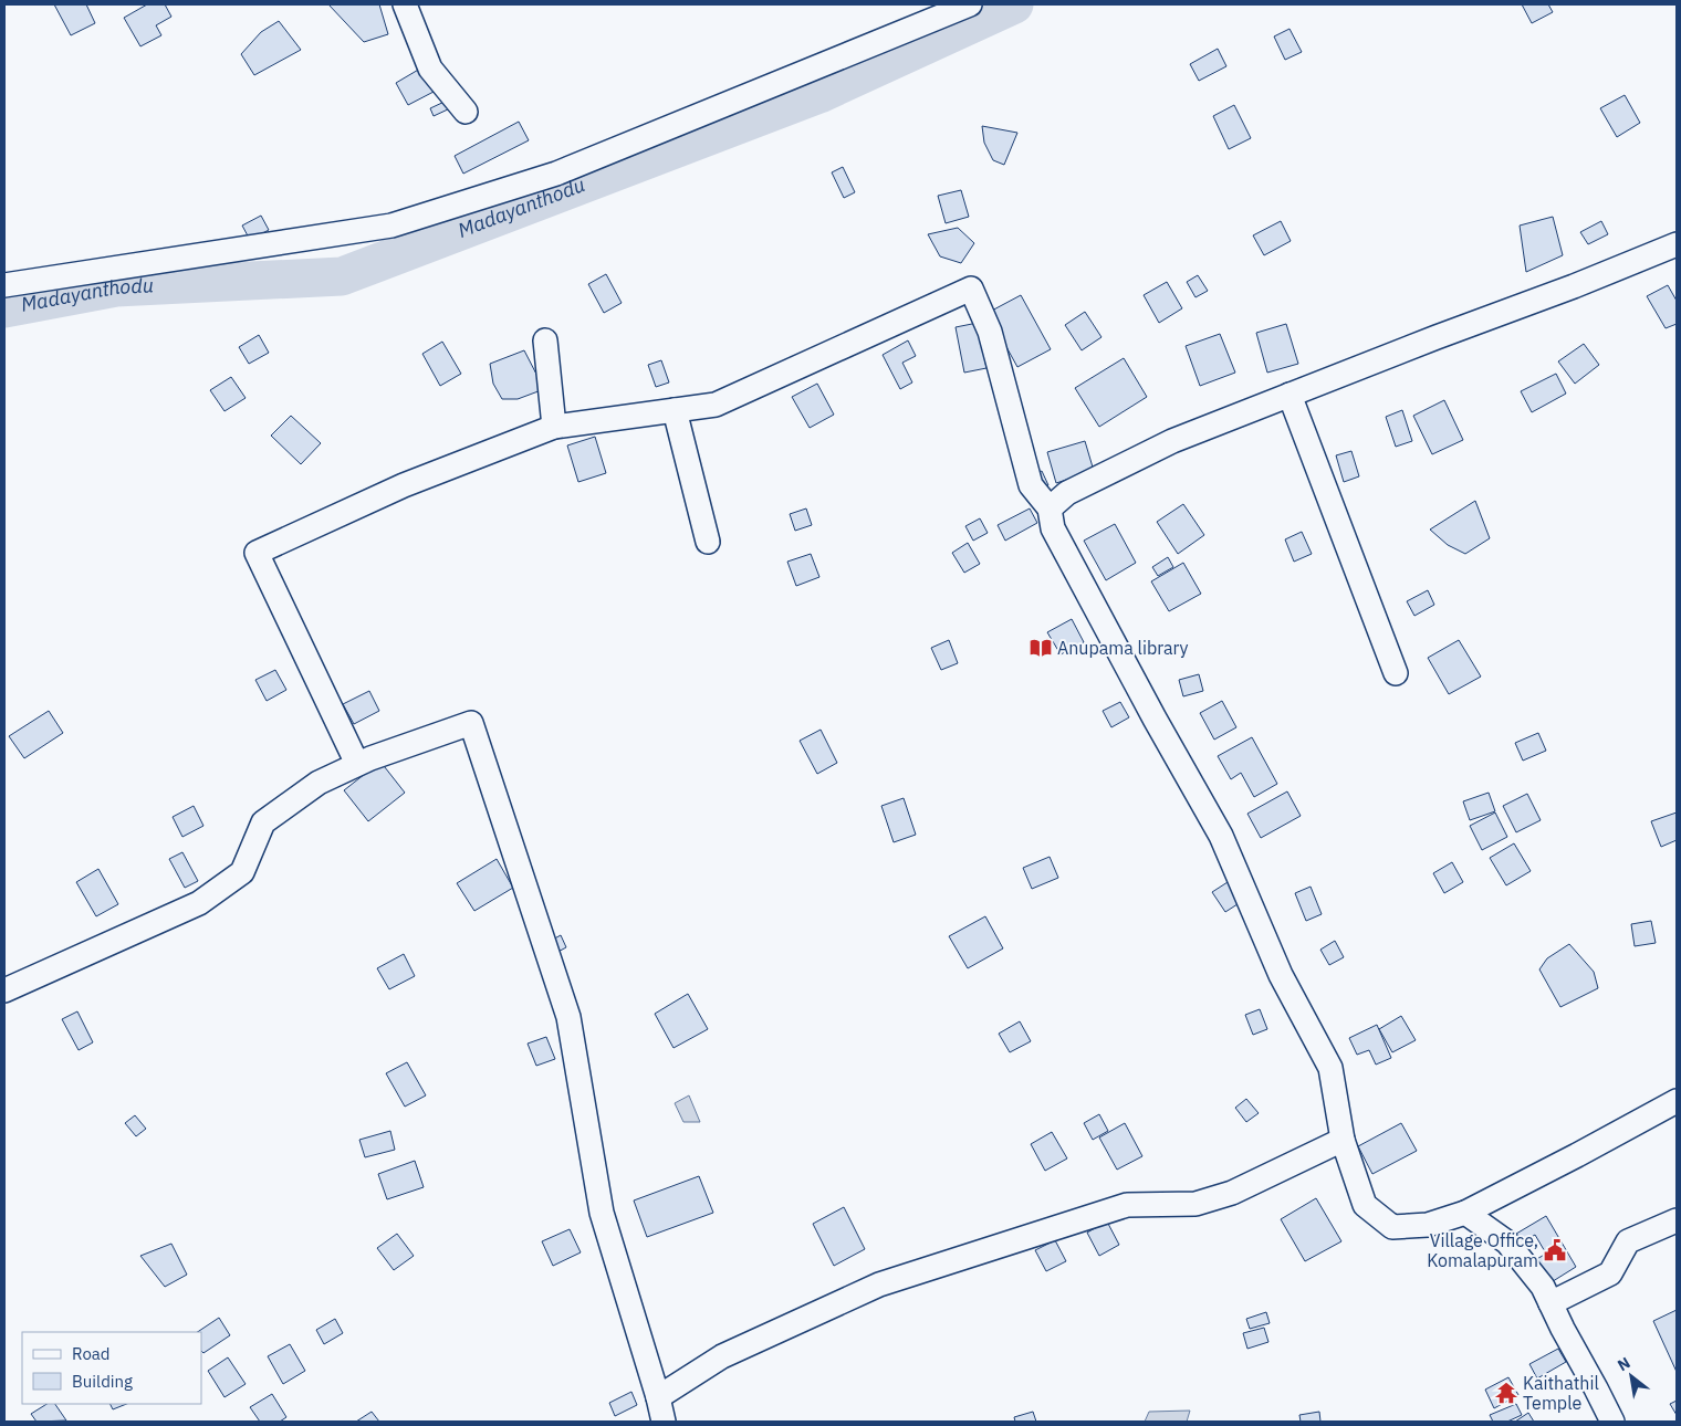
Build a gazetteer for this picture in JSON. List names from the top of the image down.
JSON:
{
  "water": ["Madayanthodu"],
  "places": {
    "library": ["Anupama library"],
    "public building": ["Village Office, Komalapuram"],
    "temple": ["Kaithathil Temple"]
  },
  "legend": ["Road", "Building"],
  "north": "top left"
}
